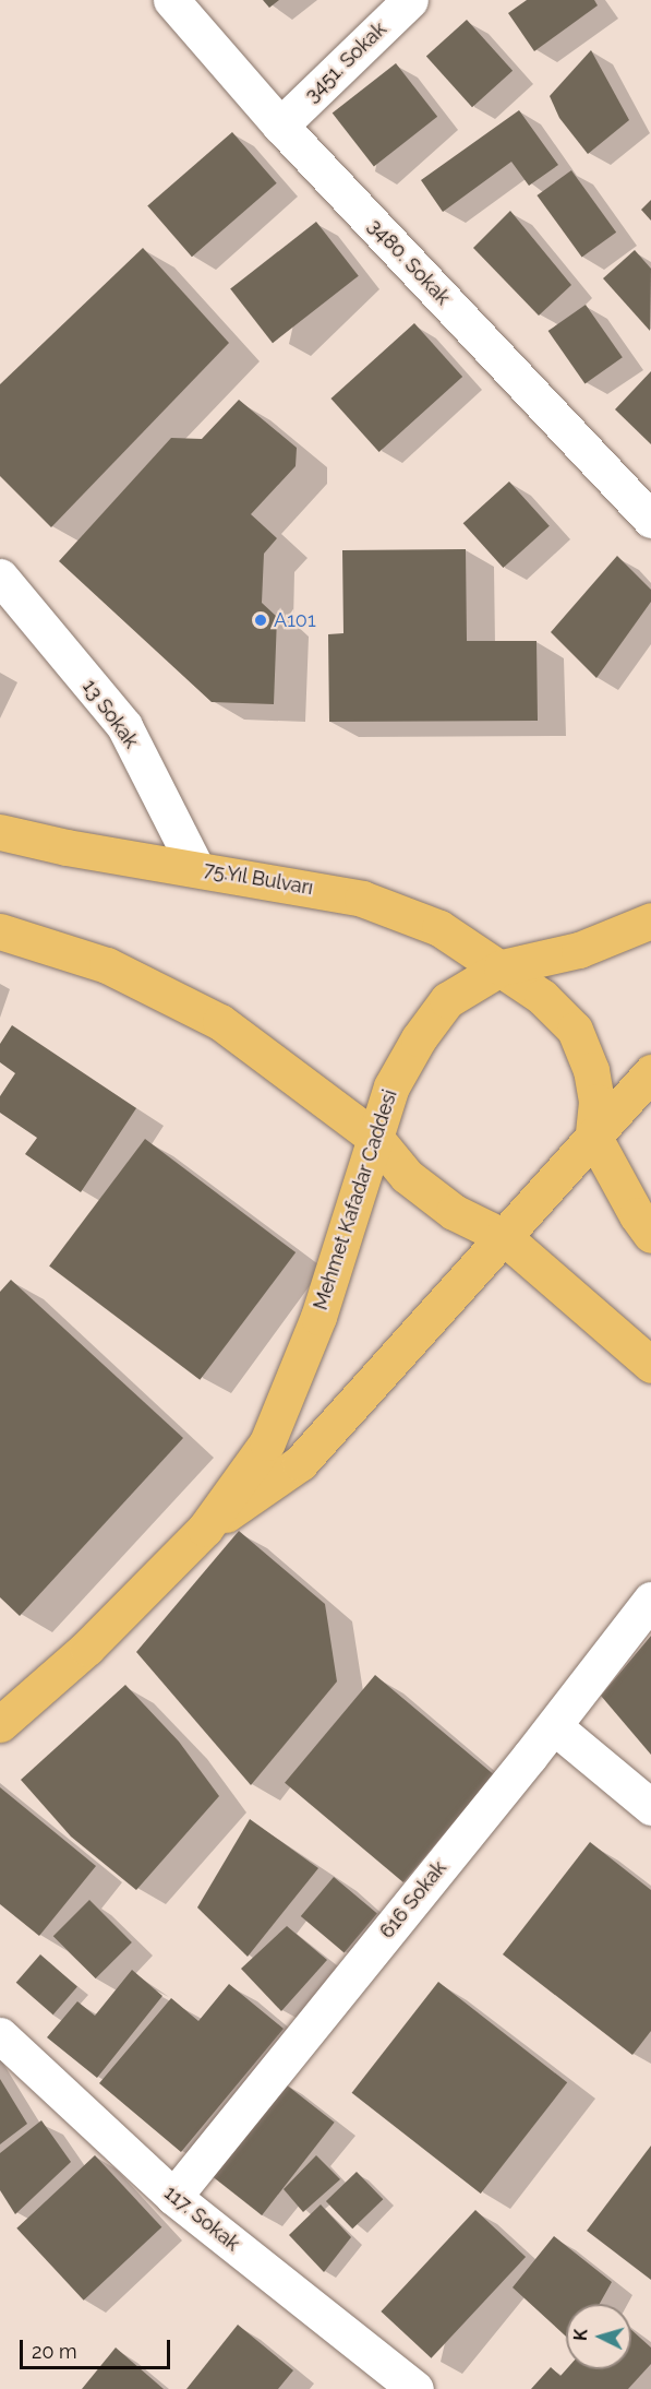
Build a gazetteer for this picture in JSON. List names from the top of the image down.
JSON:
{
  "streets": {
    "main road": ["75.Yıl Bulvarı", "Mehmet Kafadar Caddesi"],
    "street": [
      "3451. Sokak",
      "3480. Sokak",
      "13 Sokak",
      "616 Sokak",
      "117. Sokak"
    ]
  },
  "crossings": [
    ["3451. Sokak", "3480. Sokak"],
    ["13 Sokak", "75.Yıl Bulvarı"],
    ["75.Yıl Bulvarı", "Mehmet Kafadar Caddesi"],
    ["616 Sokak", "117. Sokak"]
  ],
  "places": ["A101"],
  "scale_bar": "20 m",
  "north": "left"
}
